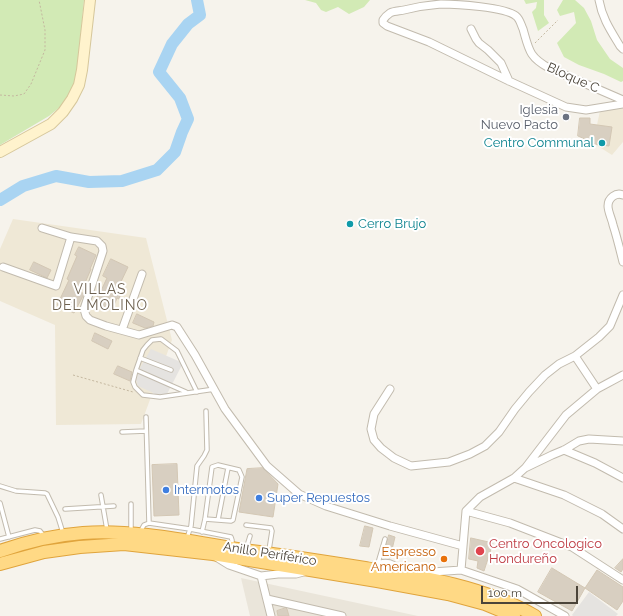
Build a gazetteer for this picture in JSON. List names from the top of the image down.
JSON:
{
  "streets": {
    "highway": ["Anillo Periférico"],
    "street": ["Bloque C"]
  },
  "districts": ["VILLAS DEL MOLINO"],
  "places": [
    "Iglesia Nuevo Pacto",
    "Centro Communal",
    "Cerro Brujo",
    "Intermotos",
    "Super Repuestos",
    "Centro Oncologico Hondureño",
    "Espresso Americano"
  ],
  "scale_bar": "100 m"
}
